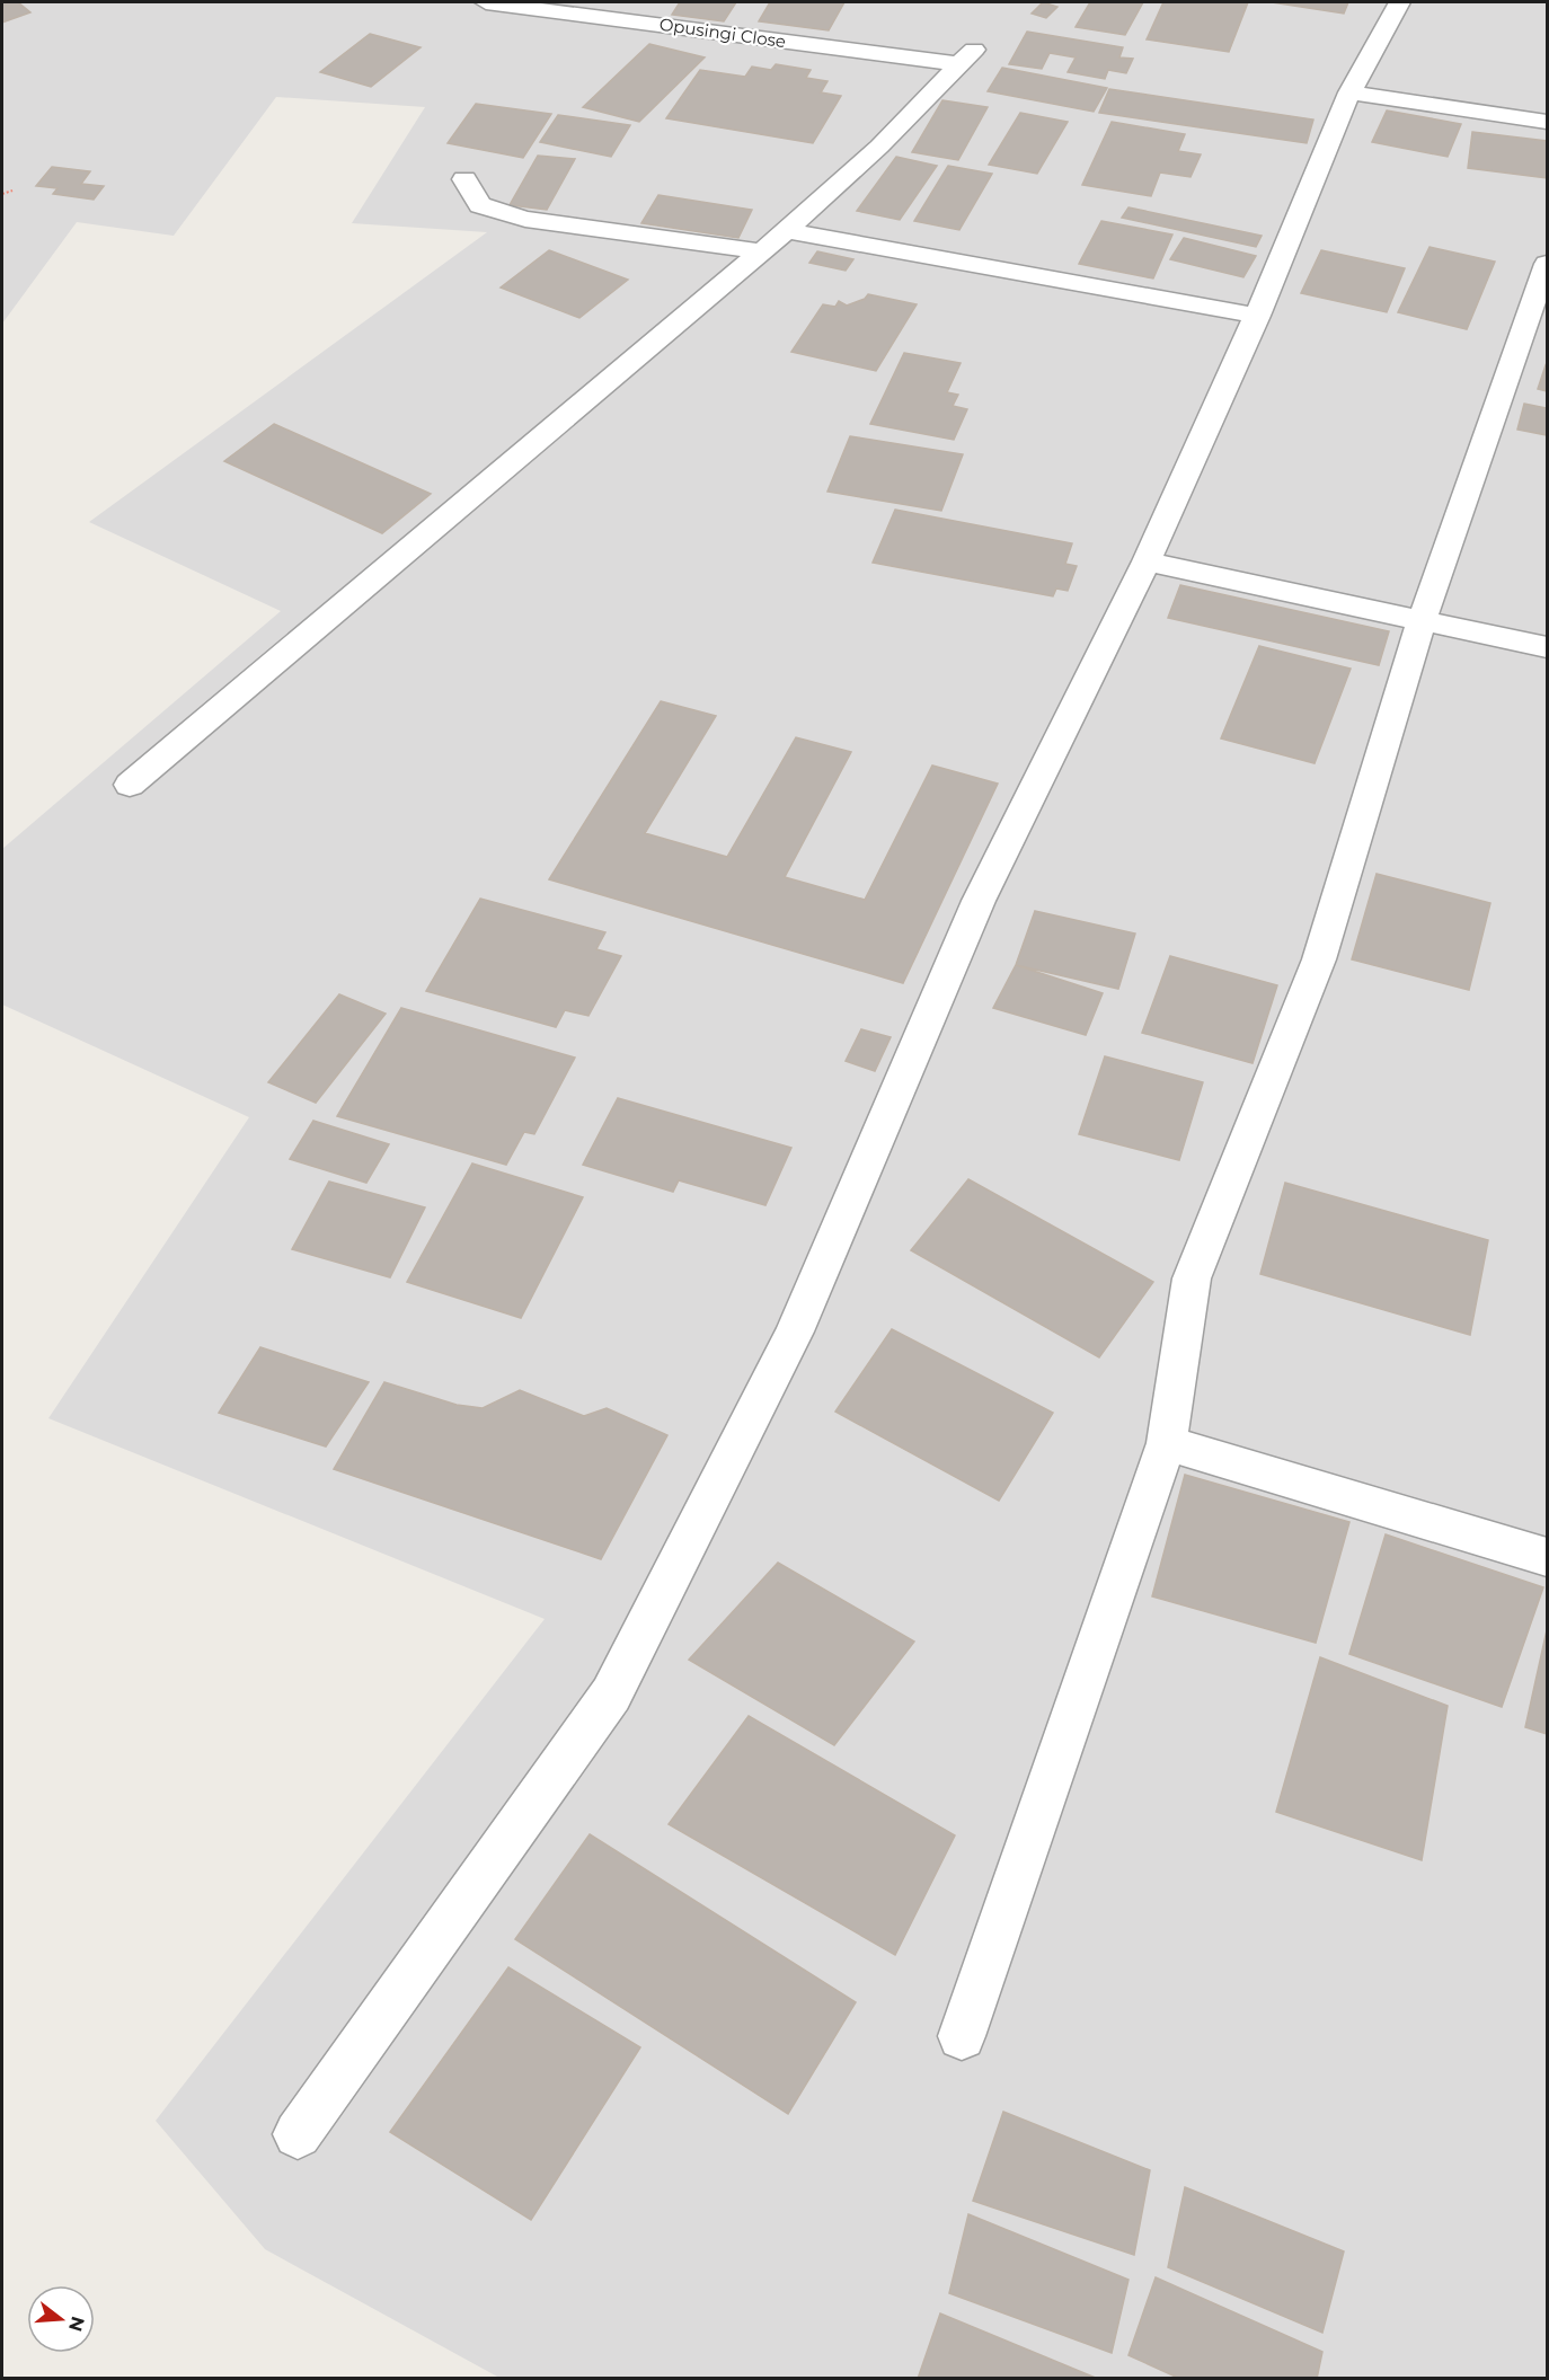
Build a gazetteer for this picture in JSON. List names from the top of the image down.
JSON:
{
  "streets": {
    "street": ["Opusingi Close"]
  },
  "north": "right"
}
